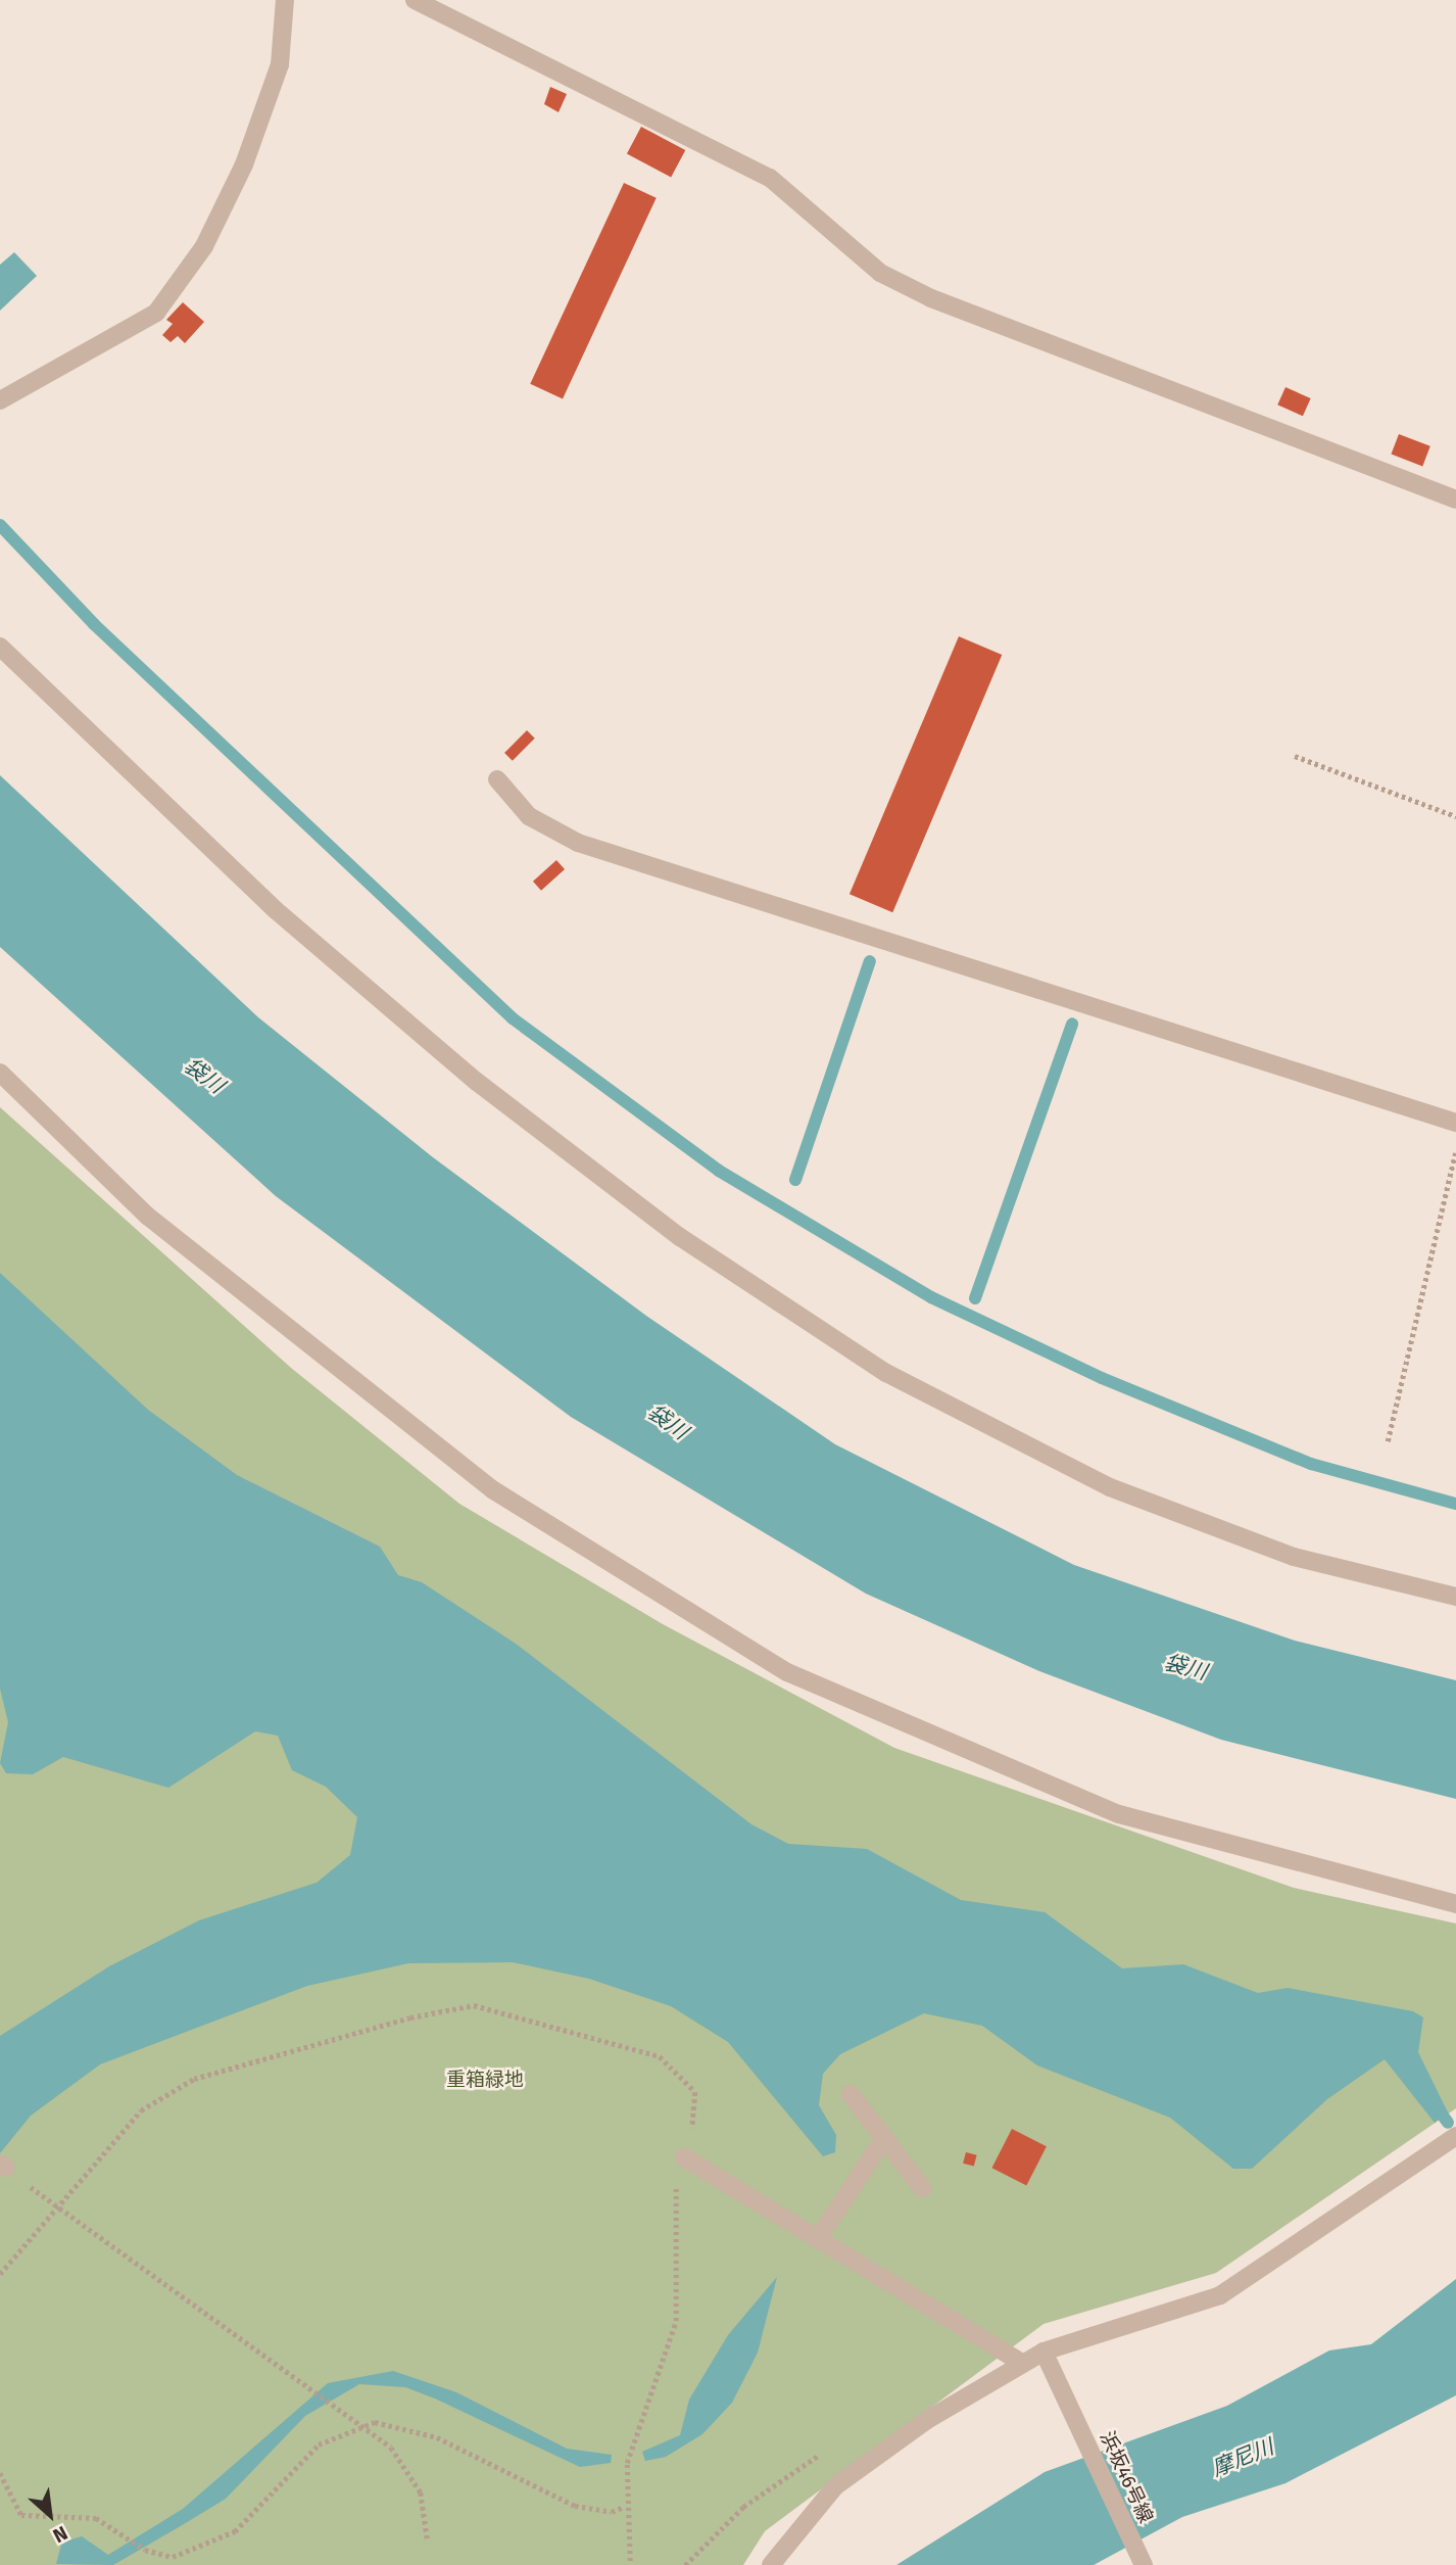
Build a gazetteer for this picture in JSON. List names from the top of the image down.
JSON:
{
  "streets": {
    "street": ["浜坂46号線"]
  },
  "water": ["袋川", "摩尼川"],
  "parks": ["重箱緑地"],
  "north": "bottom right"
}
